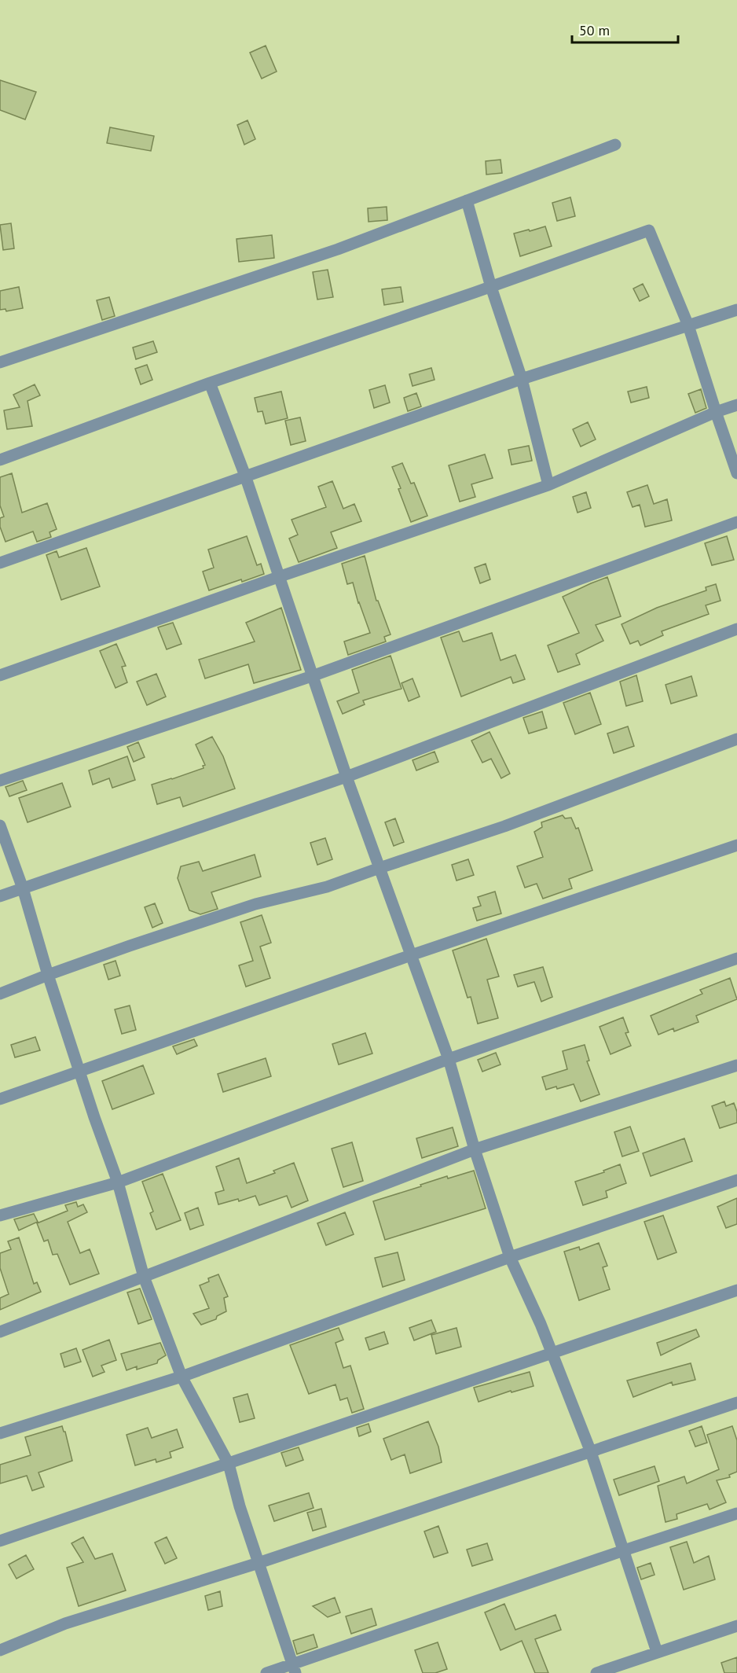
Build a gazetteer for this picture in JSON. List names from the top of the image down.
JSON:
{
  "scale_bar": "50 m"
}
